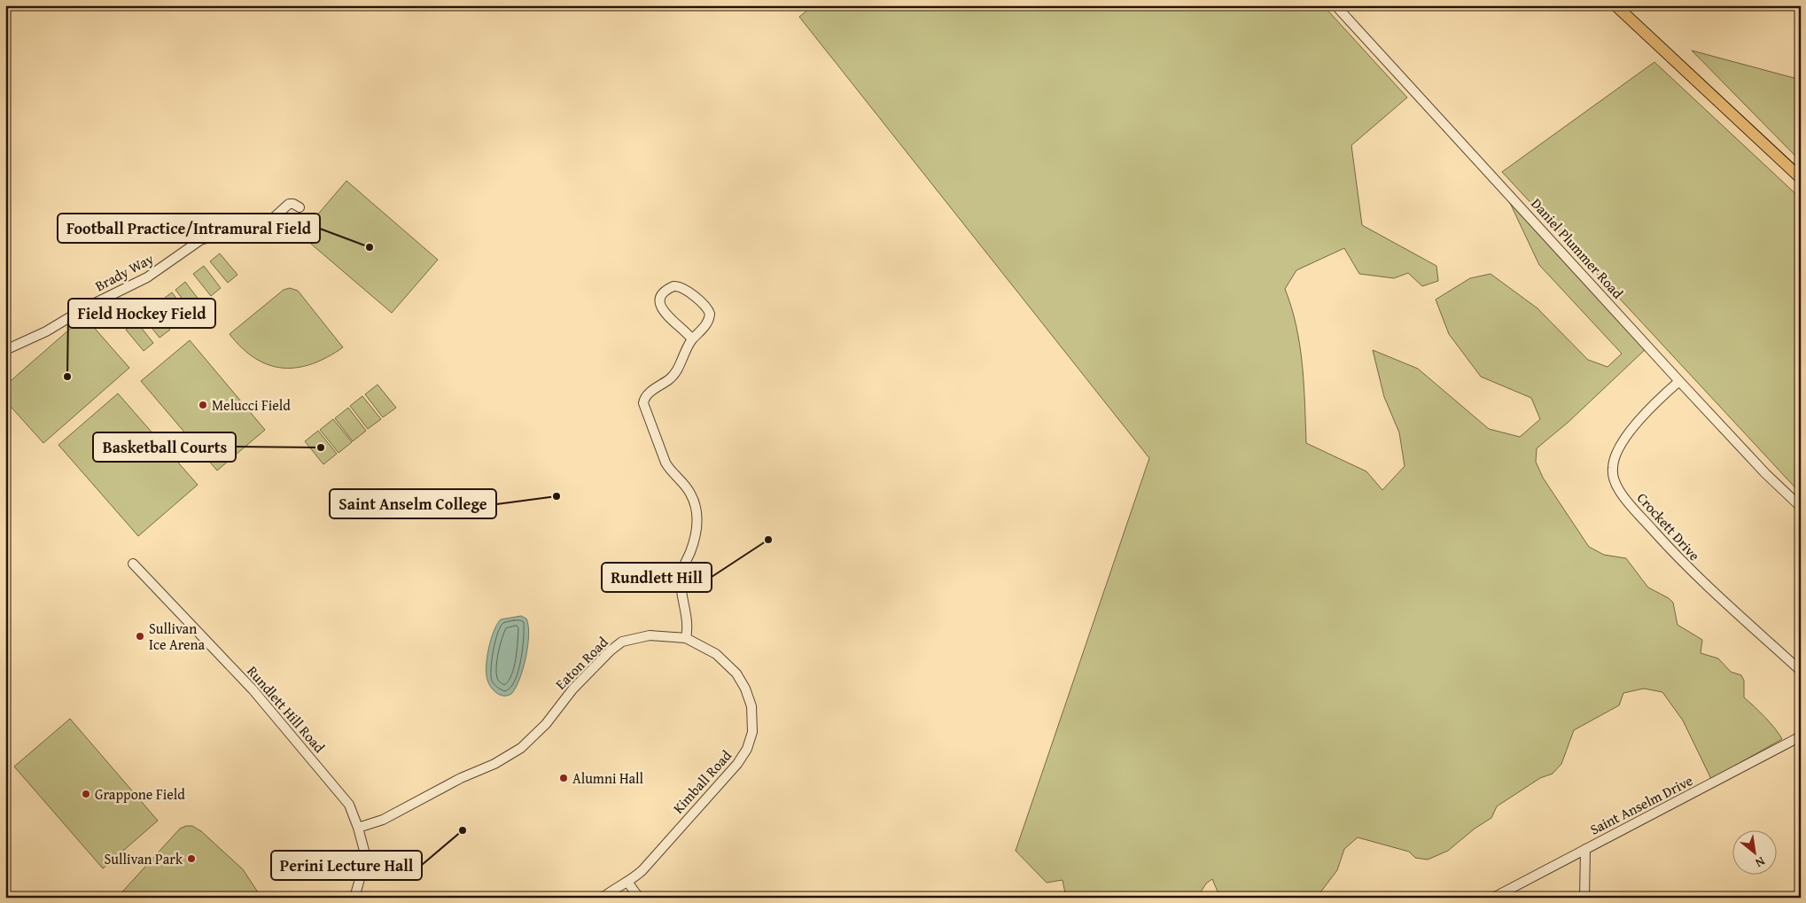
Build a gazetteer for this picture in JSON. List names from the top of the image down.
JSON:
{
  "streets": {
    "street": [
      "Daniel Plummer Road",
      "Brady Way",
      "Crockett Drive",
      "Eaton Road",
      "Rundlett Hill Road",
      "Kimball Road",
      "Saint Anselm Drive"
    ]
  },
  "crossings": [
    ["Daniel Plummer Road", "Crockett Drive"],
    ["Eaton Road", "Rundlett Hill Road"],
    ["Eaton Road", "Kimball Road"]
  ],
  "places": [
    "Football Practice/Intramural Field",
    "Field Hockey Field",
    "Melucci Field",
    "Basketball Courts",
    "Saint Anselm College",
    "Rundlett Hill",
    "Sullivan Ice Arena",
    "Alumni Hall",
    "Grappone Field",
    "Perini Lecture Hall",
    "Sullivan Park"
  ],
  "north": "bottom right"
}
